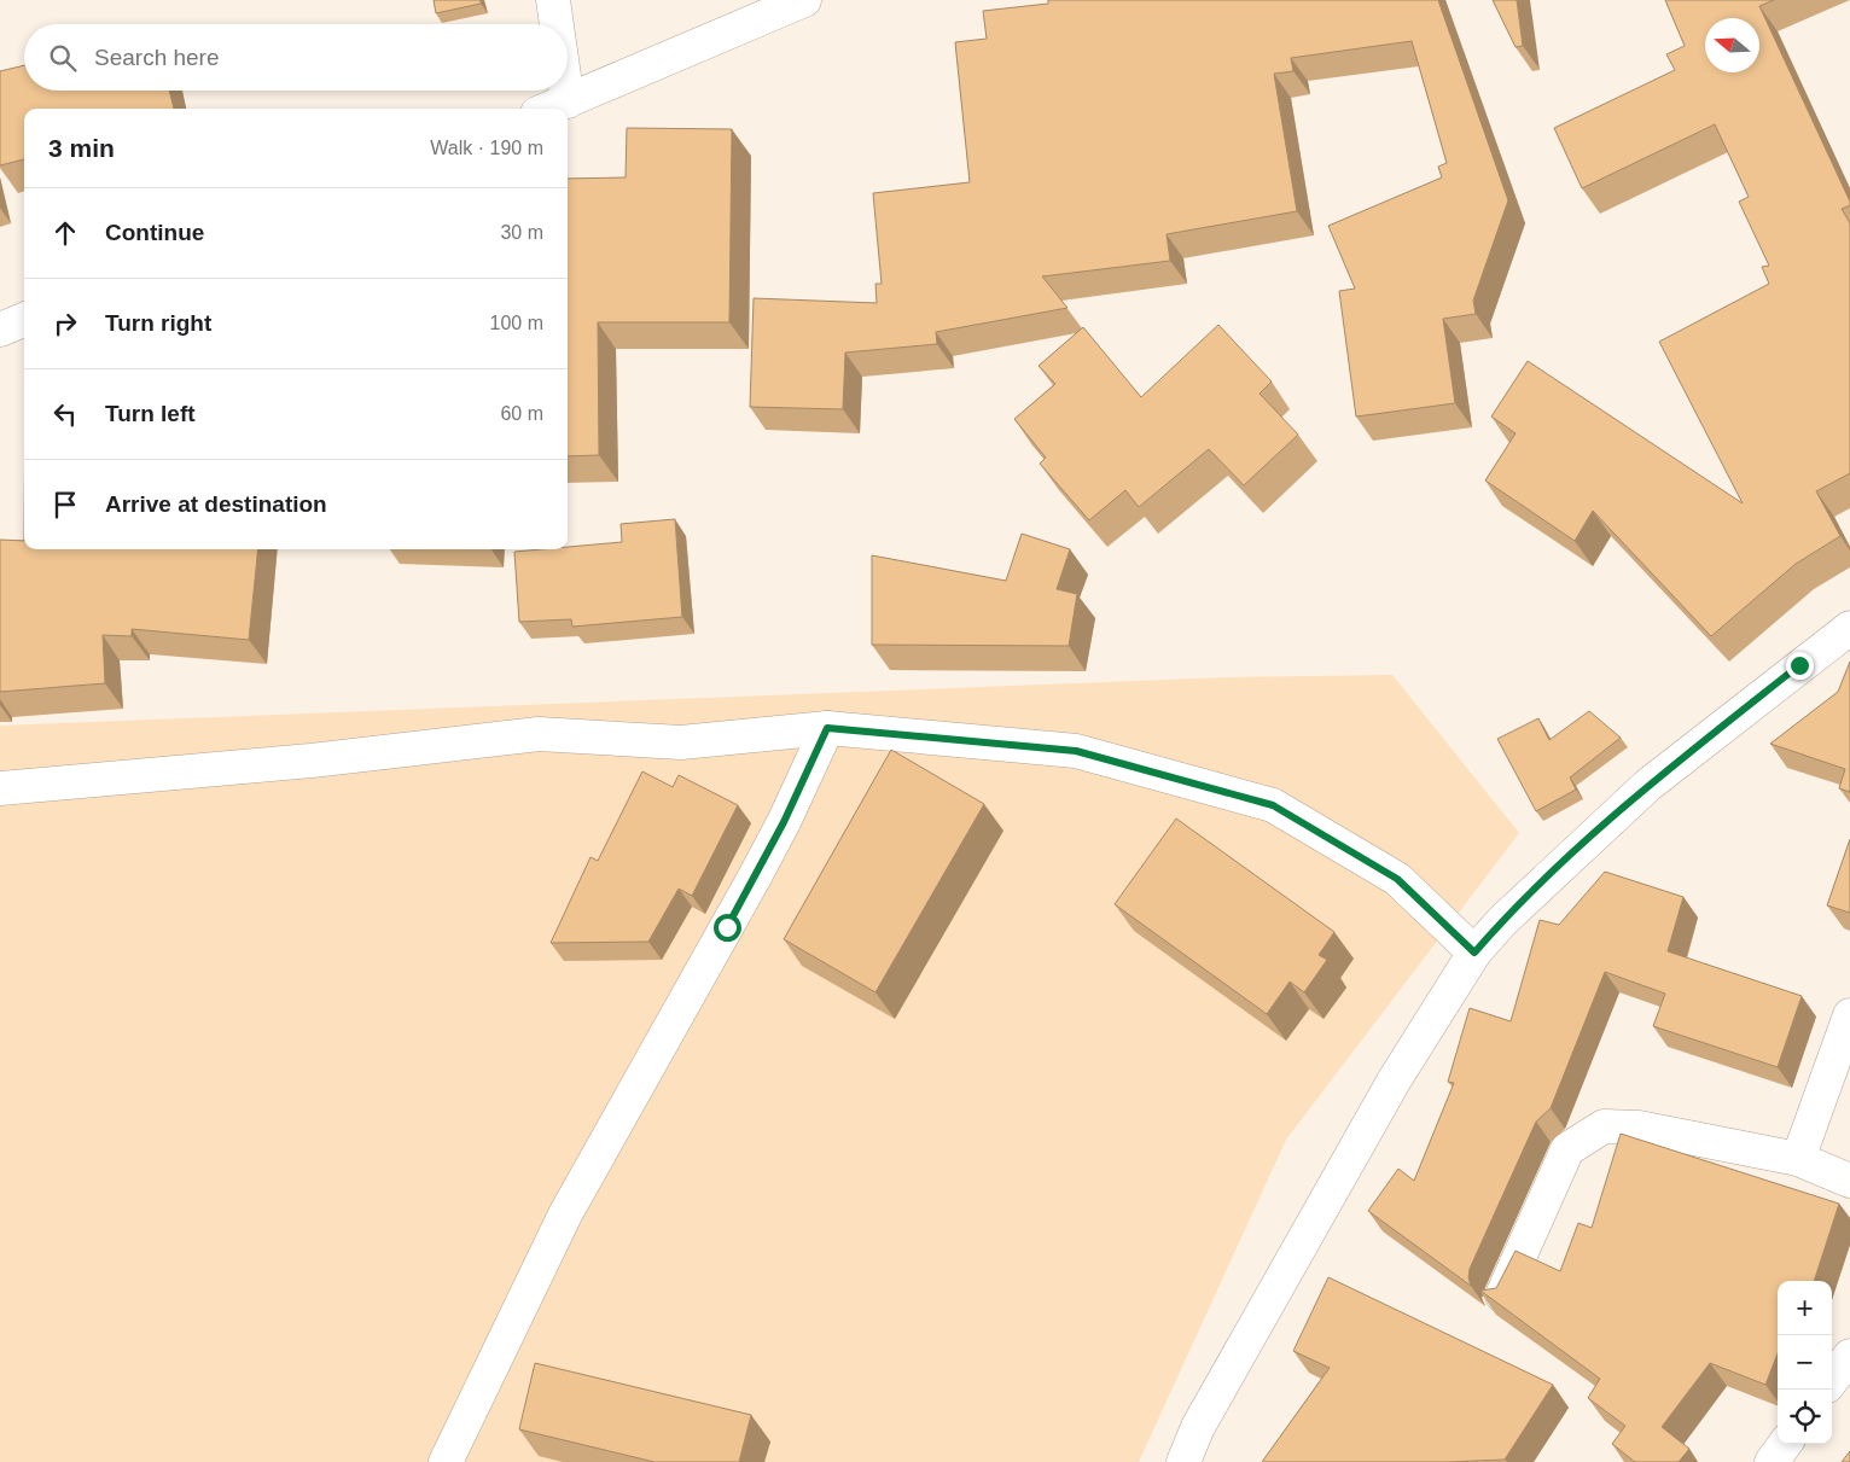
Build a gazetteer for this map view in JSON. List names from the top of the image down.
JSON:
{
  "north": "left",
  "page": {
    "search": "Search here",
    "heading": ["3 min", "Walk · 190 m"],
    "list": [
      ["Continue", "30 m"],
      ["Turn right", "100 m"],
      ["Turn left", "60 m"],
      "Arrive at destination"
    ],
    "map_buttons": ["+", "−"]
  }
}
